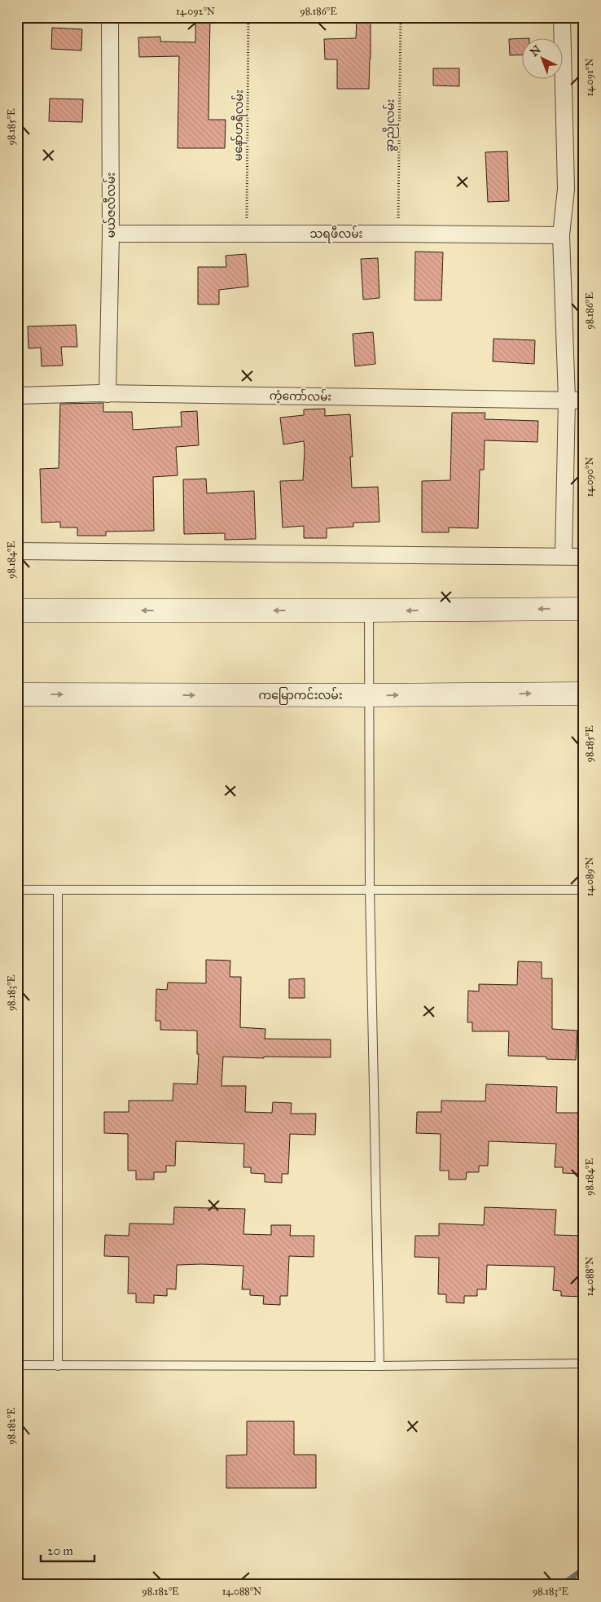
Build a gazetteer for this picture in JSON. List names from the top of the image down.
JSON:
{
  "streets": {
    "main road": ["ကမြောကင်းလမ်း"],
    "street": ["မယ်ဇလီလမ်း", "သရဖီလမ်း", "ကံ့ကော်လမ်း"],
    "path": ["မနော်ဟရီလမ်း", "ခွာညိုလမ်း"]
  },
  "crossings": [
    ["မနော်ဟရီလမ်း", "သရဖီလမ်း"],
    ["ခွာညိုလမ်း", "သရဖီလမ်း"],
    ["မယ်ဇလီလမ်း", "သရဖီလမ်း"],
    ["မယ်ဇလီလမ်း", "ကံ့ကော်လမ်း"]
  ],
  "scale_bar": "20 m",
  "north": "top left",
  "coordinates": [
    "14.092°N",
    "98.186°E",
    "14.091°N",
    "98.185°E",
    "14.090°N",
    "98.184°E",
    "14.089°N",
    "98.183°E",
    "14.088°N",
    "98.182°E"
  ]
}
